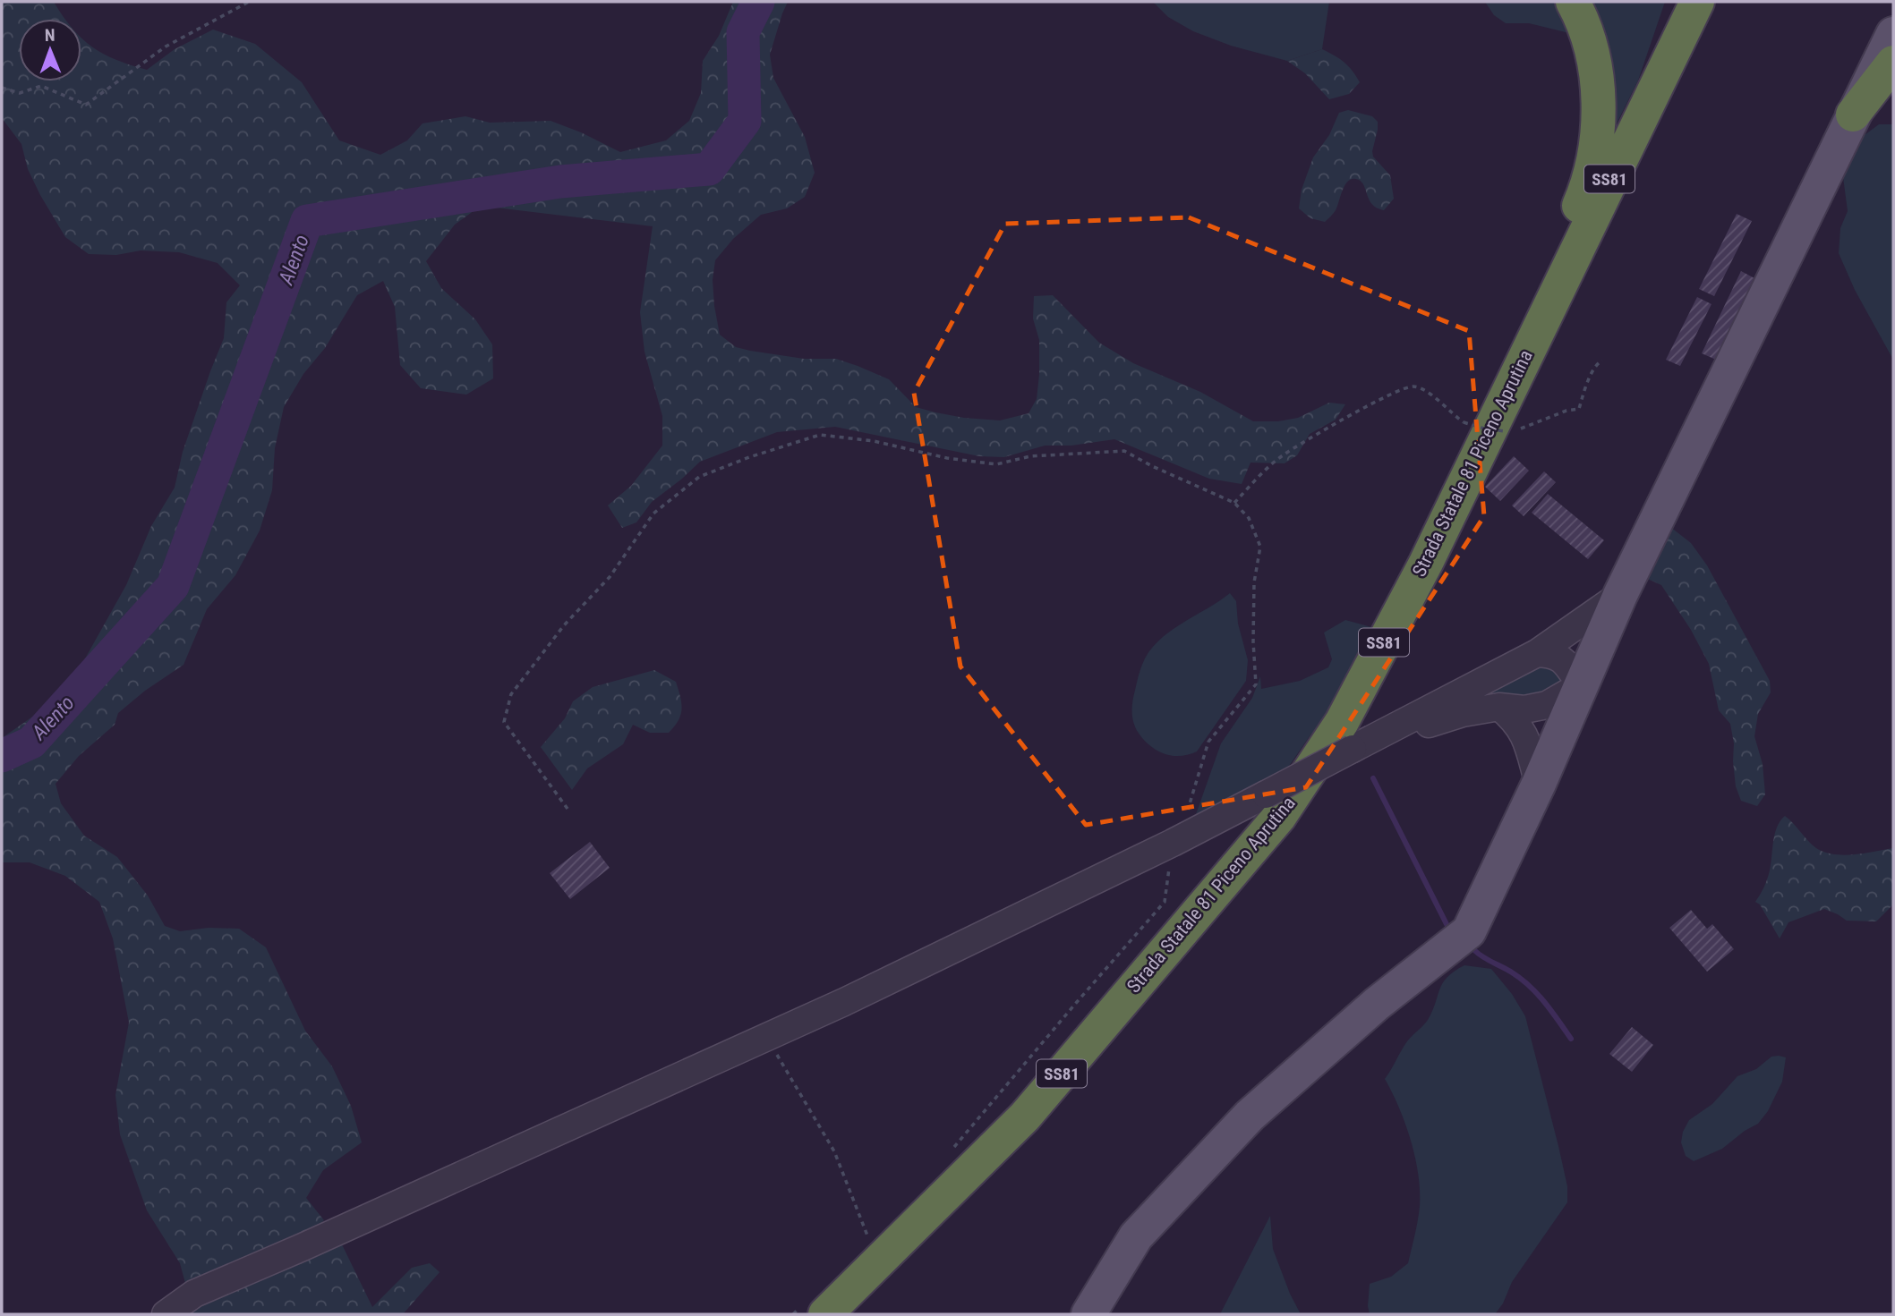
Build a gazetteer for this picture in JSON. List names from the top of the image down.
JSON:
{
  "streets": {
    "highway": ["SS81", "Strada Statale 81 Piceno Aprutina"]
  },
  "water": ["Alento"],
  "north": "top"
}
